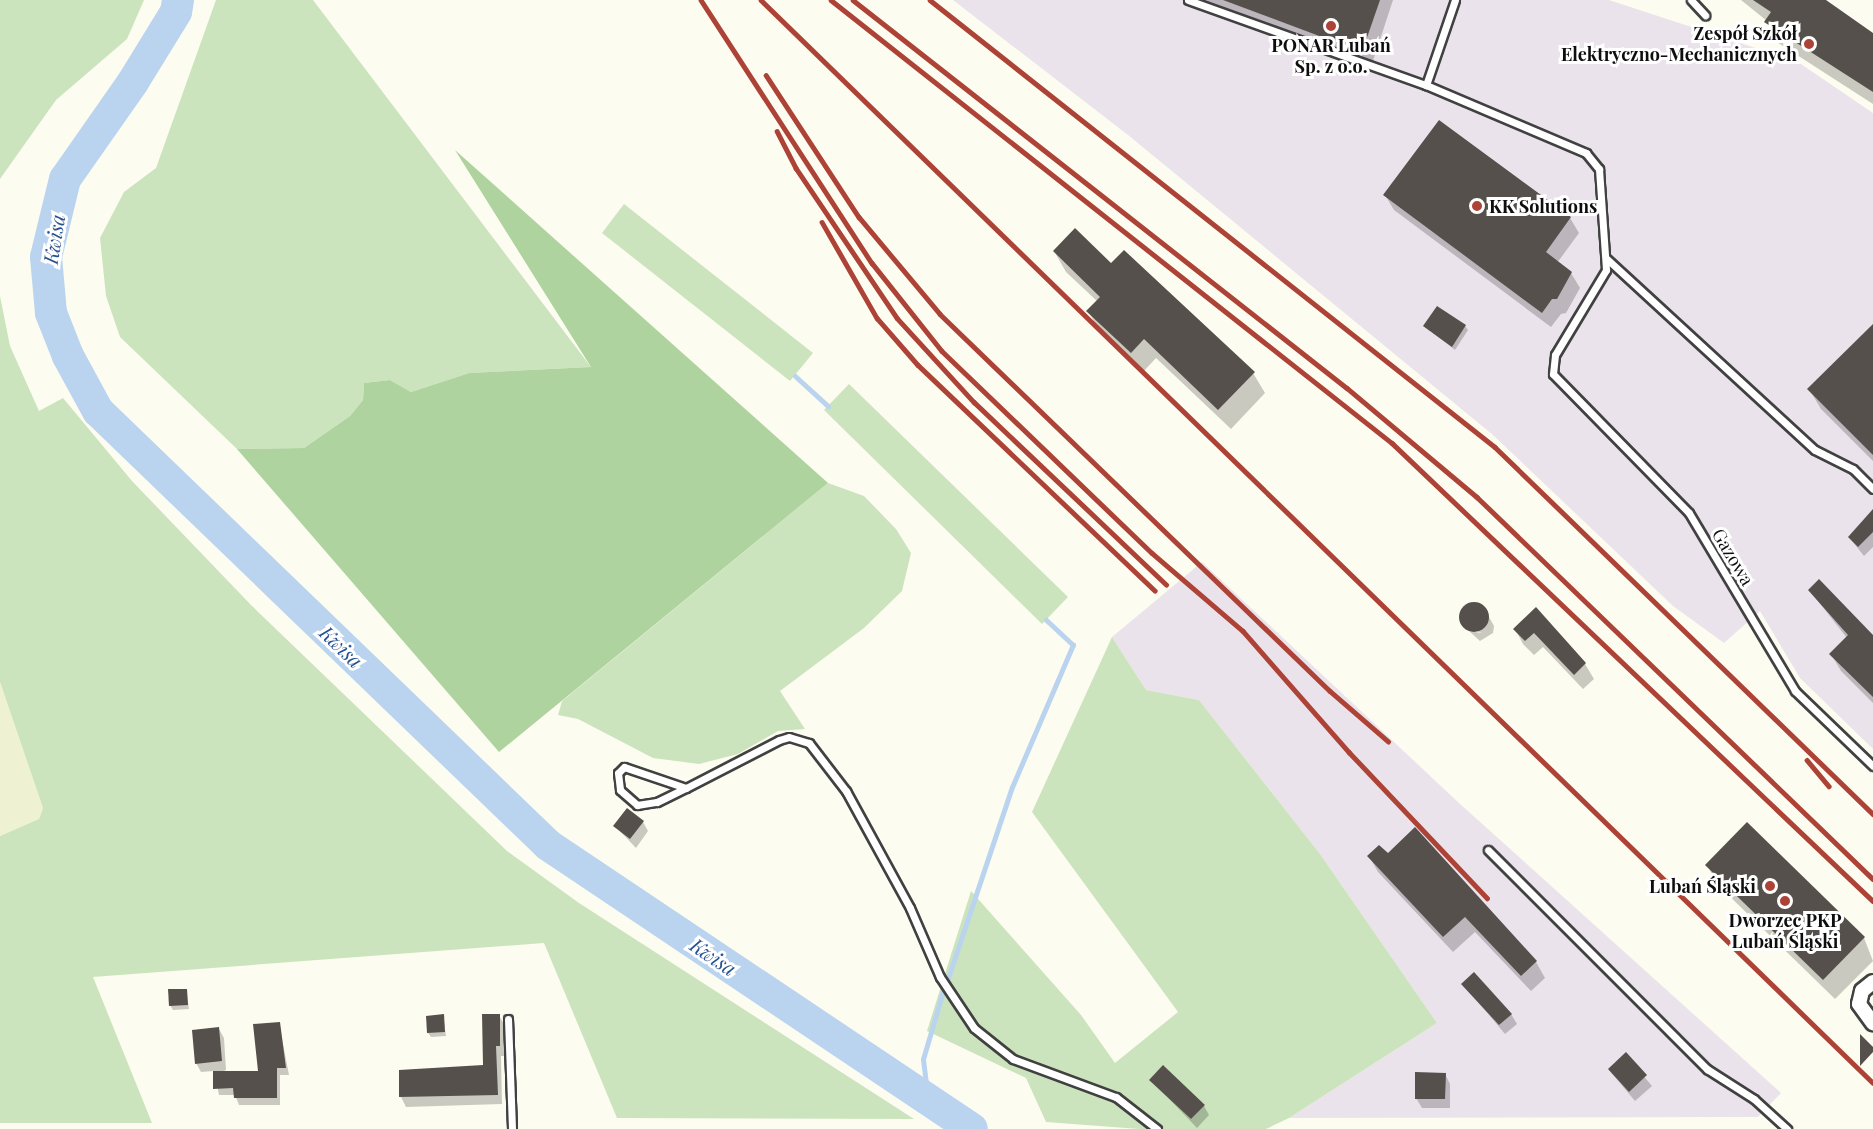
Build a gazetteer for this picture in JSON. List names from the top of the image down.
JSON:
{
  "streets": {
    "lane": ["Gazowa"]
  },
  "water": ["Kwisa"],
  "places": [
    "PONAR Lubań Sp. z o.o.",
    "Zespół Szkół Elektryczno-Mechanicznych",
    "KK Solutions",
    "Lubań Śląski",
    "Dworzec PKP Lubań Śląski"
  ]
}
